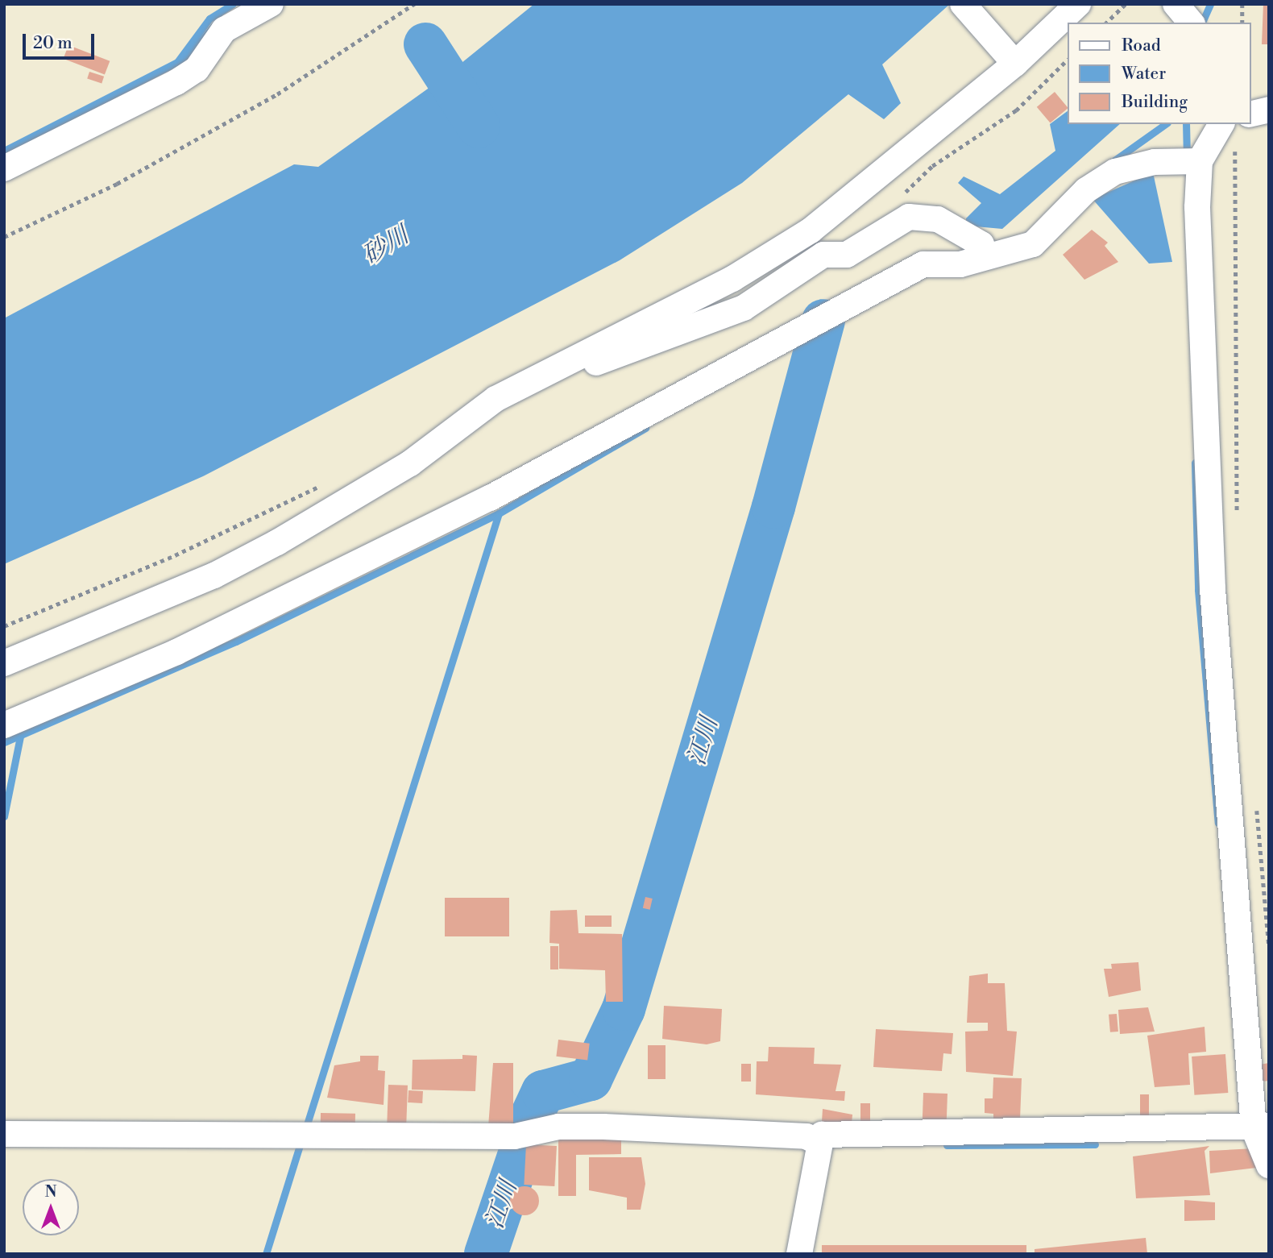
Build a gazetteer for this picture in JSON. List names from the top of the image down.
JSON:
{
  "water": ["砂川", "江川"],
  "legend": ["Road", "Water", "Building"],
  "scale_bar": "20 m",
  "north": "top"
}
